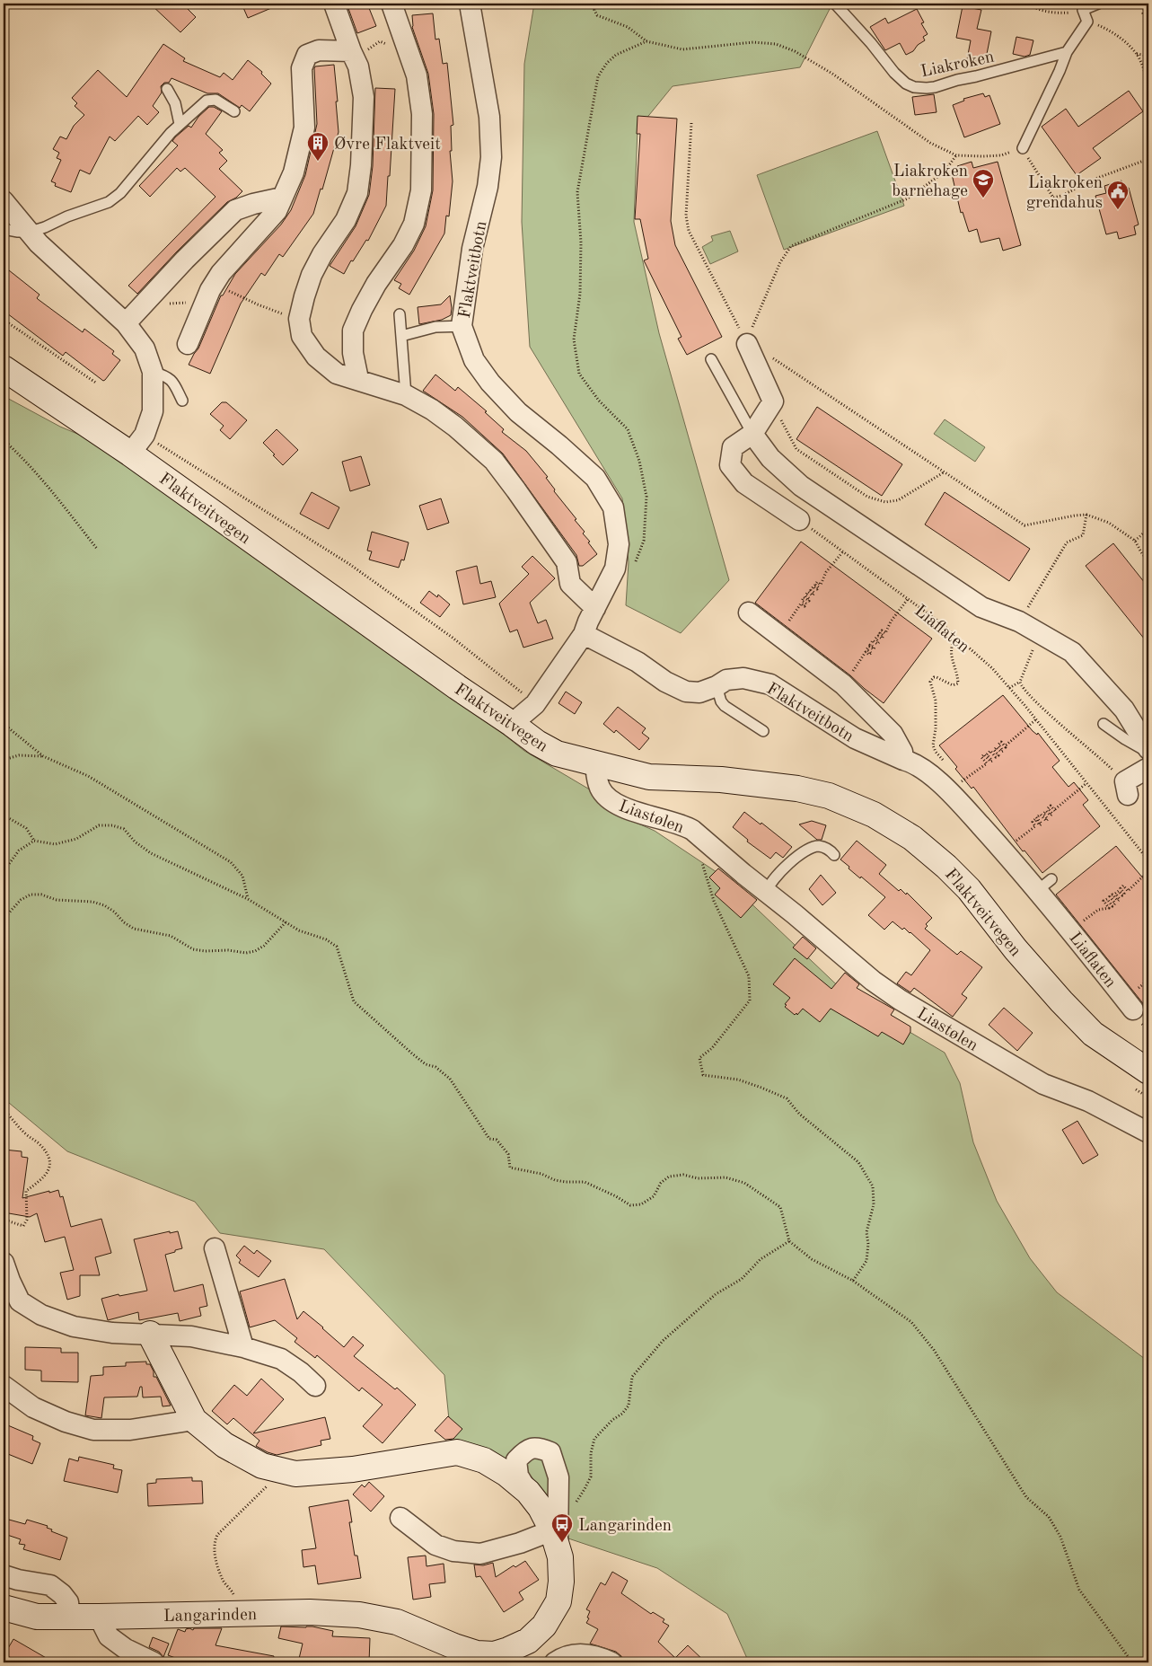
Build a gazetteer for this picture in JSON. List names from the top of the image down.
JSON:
{
  "streets": {
    "main road": ["Flaktveitvegen", "Langarinden"],
    "street": ["Flaktveitbotn", "Liaflaten", "Liastølen"],
    "lane": ["Liakroken"]
  },
  "crossings": [
    ["Flaktveitbotn", "Flaktveitvegen"],
    ["Flaktveitbotn", "Liaflaten"],
    ["Flaktveitvegen", "Liastølen"]
  ],
  "places": {
    "building": ["Øvre Flaktveit"],
    "school or university": ["Liakroken barnehage"],
    "public building": ["Liakroken grendahus"],
    "bus stop": ["Langarinden"]
  }
}
